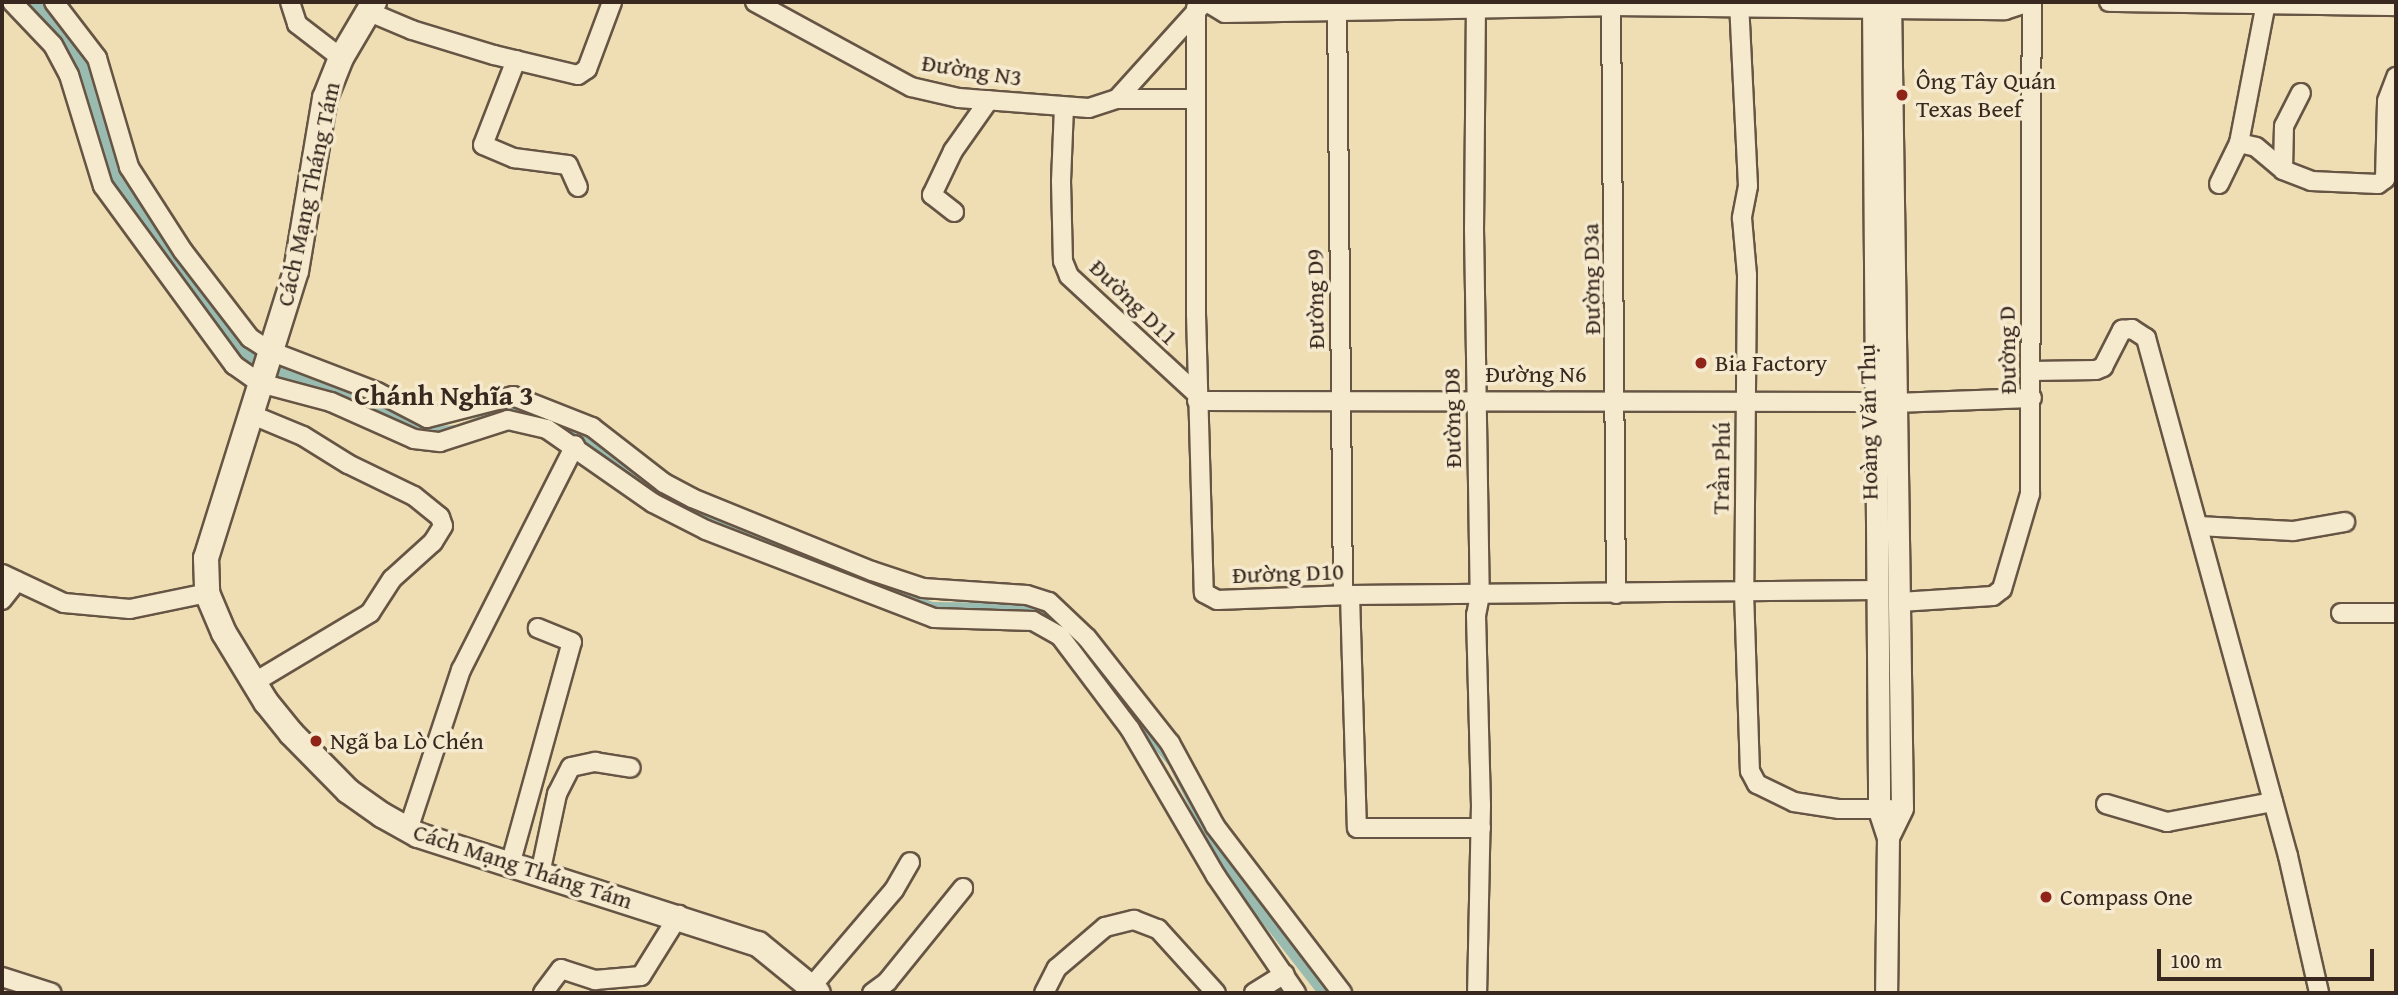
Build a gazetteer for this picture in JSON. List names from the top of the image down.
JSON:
{
  "streets": {
    "main road": ["Cách Mạng Tháng Tám"],
    "street": [
      "Đường N3",
      "Đường D3a",
      "Đường D9",
      "Đường D11",
      "Đường D",
      "Đường N6",
      "Đường D8",
      "Hoàng Văn Thụ",
      "Trần Phú",
      "Đường D10"
    ]
  },
  "crossings": [
    ["Đường N3", "Đường D11"],
    ["Đường N3", "Đường D10"],
    ["Đường D3a", "Đường N6"],
    ["Đường D3a", "Đường D10"],
    ["Đường D9", "Đường N6"],
    ["Đường D9", "Đường D8"],
    ["Đường D9", "Đường D10"],
    ["Đường D11", "Đường N6"],
    ["Đường D11", "Đường D10"],
    ["Đường D", "Đường N6"],
    ["Đường D", "Hoàng Văn Thụ"],
    ["Đường N6", "Đường D8"],
    ["Đường N6", "Hoàng Văn Thụ"],
    ["Đường N6", "Trần Phú"],
    ["Đường N6", "Đường D10"],
    ["Đường D8", "Đường D10"],
    ["Hoàng Văn Thụ", "Trần Phú"],
    ["Hoàng Văn Thụ", "Đường D10"],
    ["Trần Phú", "Đường D10"]
  ],
  "districts": ["Chánh Nghĩa 3"],
  "places": [
    "Ông Tây Quán Texas Beef",
    "Bia Factory",
    "Ngã ba Lò Chén",
    "Compass One"
  ],
  "scale_bar": "100 m"
}
